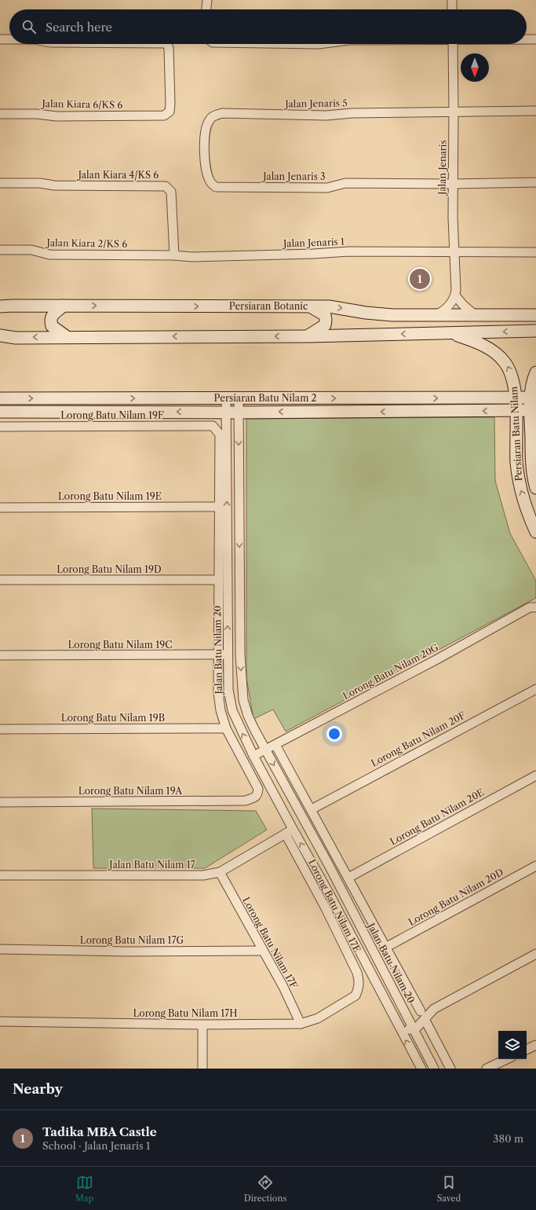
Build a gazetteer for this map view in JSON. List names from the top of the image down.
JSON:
{
  "streets": {
    "main road": ["Persiaran Botanic", "Persiaran Batu Nilam 2", "Persiaran Batu Nilam"],
    "street": [
      "Jalan Jenaris 5",
      "Jalan Kiara 6/KS 6",
      "Jalan Jenaris",
      "Jalan Kiara 4/KS 6",
      "Jalan Jenaris 3",
      "Jalan Jenaris 1",
      "Jalan Kiara 2/KS 6",
      "Lorong Batu Nilam 19F",
      "Lorong Batu Nilam 19E",
      "Lorong Batu Nilam 19D",
      "Lorong Batu Nilam 19C",
      "Jalan Batu Nilam 20",
      "Lorong Batu Nilam 20G",
      "Lorong Batu Nilam 19B",
      "Lorong Batu Nilam 20F",
      "Lorong Batu Nilam 19A",
      "Lorong Batu Nilam 20E",
      "Jalan Batu Nilam 17",
      "Lorong Batu Nilam 20D",
      "Lorong Batu Nilam 17E",
      "Lorong Batu Nilam 17G",
      "Lorong Batu Nilam 17F",
      "Lorong Batu Nilam 17H"
    ]
  },
  "crossings": [
    ["Jalan Jenaris 5", "Jalan Jenaris"],
    ["Jalan Jenaris 5", "Jalan Jenaris 3"],
    ["Jalan Jenaris", "Jalan Jenaris 3"],
    ["Jalan Jenaris", "Jalan Jenaris 1"],
    ["Jalan Kiara 4/KS 6", "Jalan Jenaris 1"],
    ["Jalan Kiara 4/KS 6", "Jalan Kiara 2/KS 6"],
    ["Jalan Jenaris 1", "Jalan Kiara 2/KS 6"],
    ["Persiaran Batu Nilam 2", "Persiaran Batu Nilam"],
    ["Persiaran Batu Nilam 2", "Jalan Batu Nilam 20"],
    ["Lorong Batu Nilam 19F", "Lorong Batu Nilam 19E"],
    ["Lorong Batu Nilam 19C", "Jalan Batu Nilam 20"],
    ["Jalan Batu Nilam 20", "Lorong Batu Nilam 20G"],
    ["Jalan Batu Nilam 20", "Jalan Batu Nilam 17"],
    ["Jalan Batu Nilam 20", "Lorong Batu Nilam 17E"],
    ["Lorong Batu Nilam 19B", "Lorong Batu Nilam 19A"],
    ["Jalan Batu Nilam 17", "Lorong Batu Nilam 17E"],
    ["Jalan Batu Nilam 17", "Lorong Batu Nilam 17F"],
    ["Lorong Batu Nilam 17E", "Lorong Batu Nilam 17H"],
    ["Lorong Batu Nilam 17G", "Lorong Batu Nilam 17F"],
    ["Lorong Batu Nilam 17F", "Lorong Batu Nilam 17H"]
  ],
  "north": "bottom",
  "page": {
    "search": "Search here",
    "pins": "1",
    "heading": "Nearby",
    "list": [
      {
        "mark": "1",
        "name": "Tadika MBA Castle",
        "note": "School · Jalan Jenaris 1",
        "value": "380 m"
      }
    ],
    "nav": ["Map", "Directions", "Saved"]
  }
}
